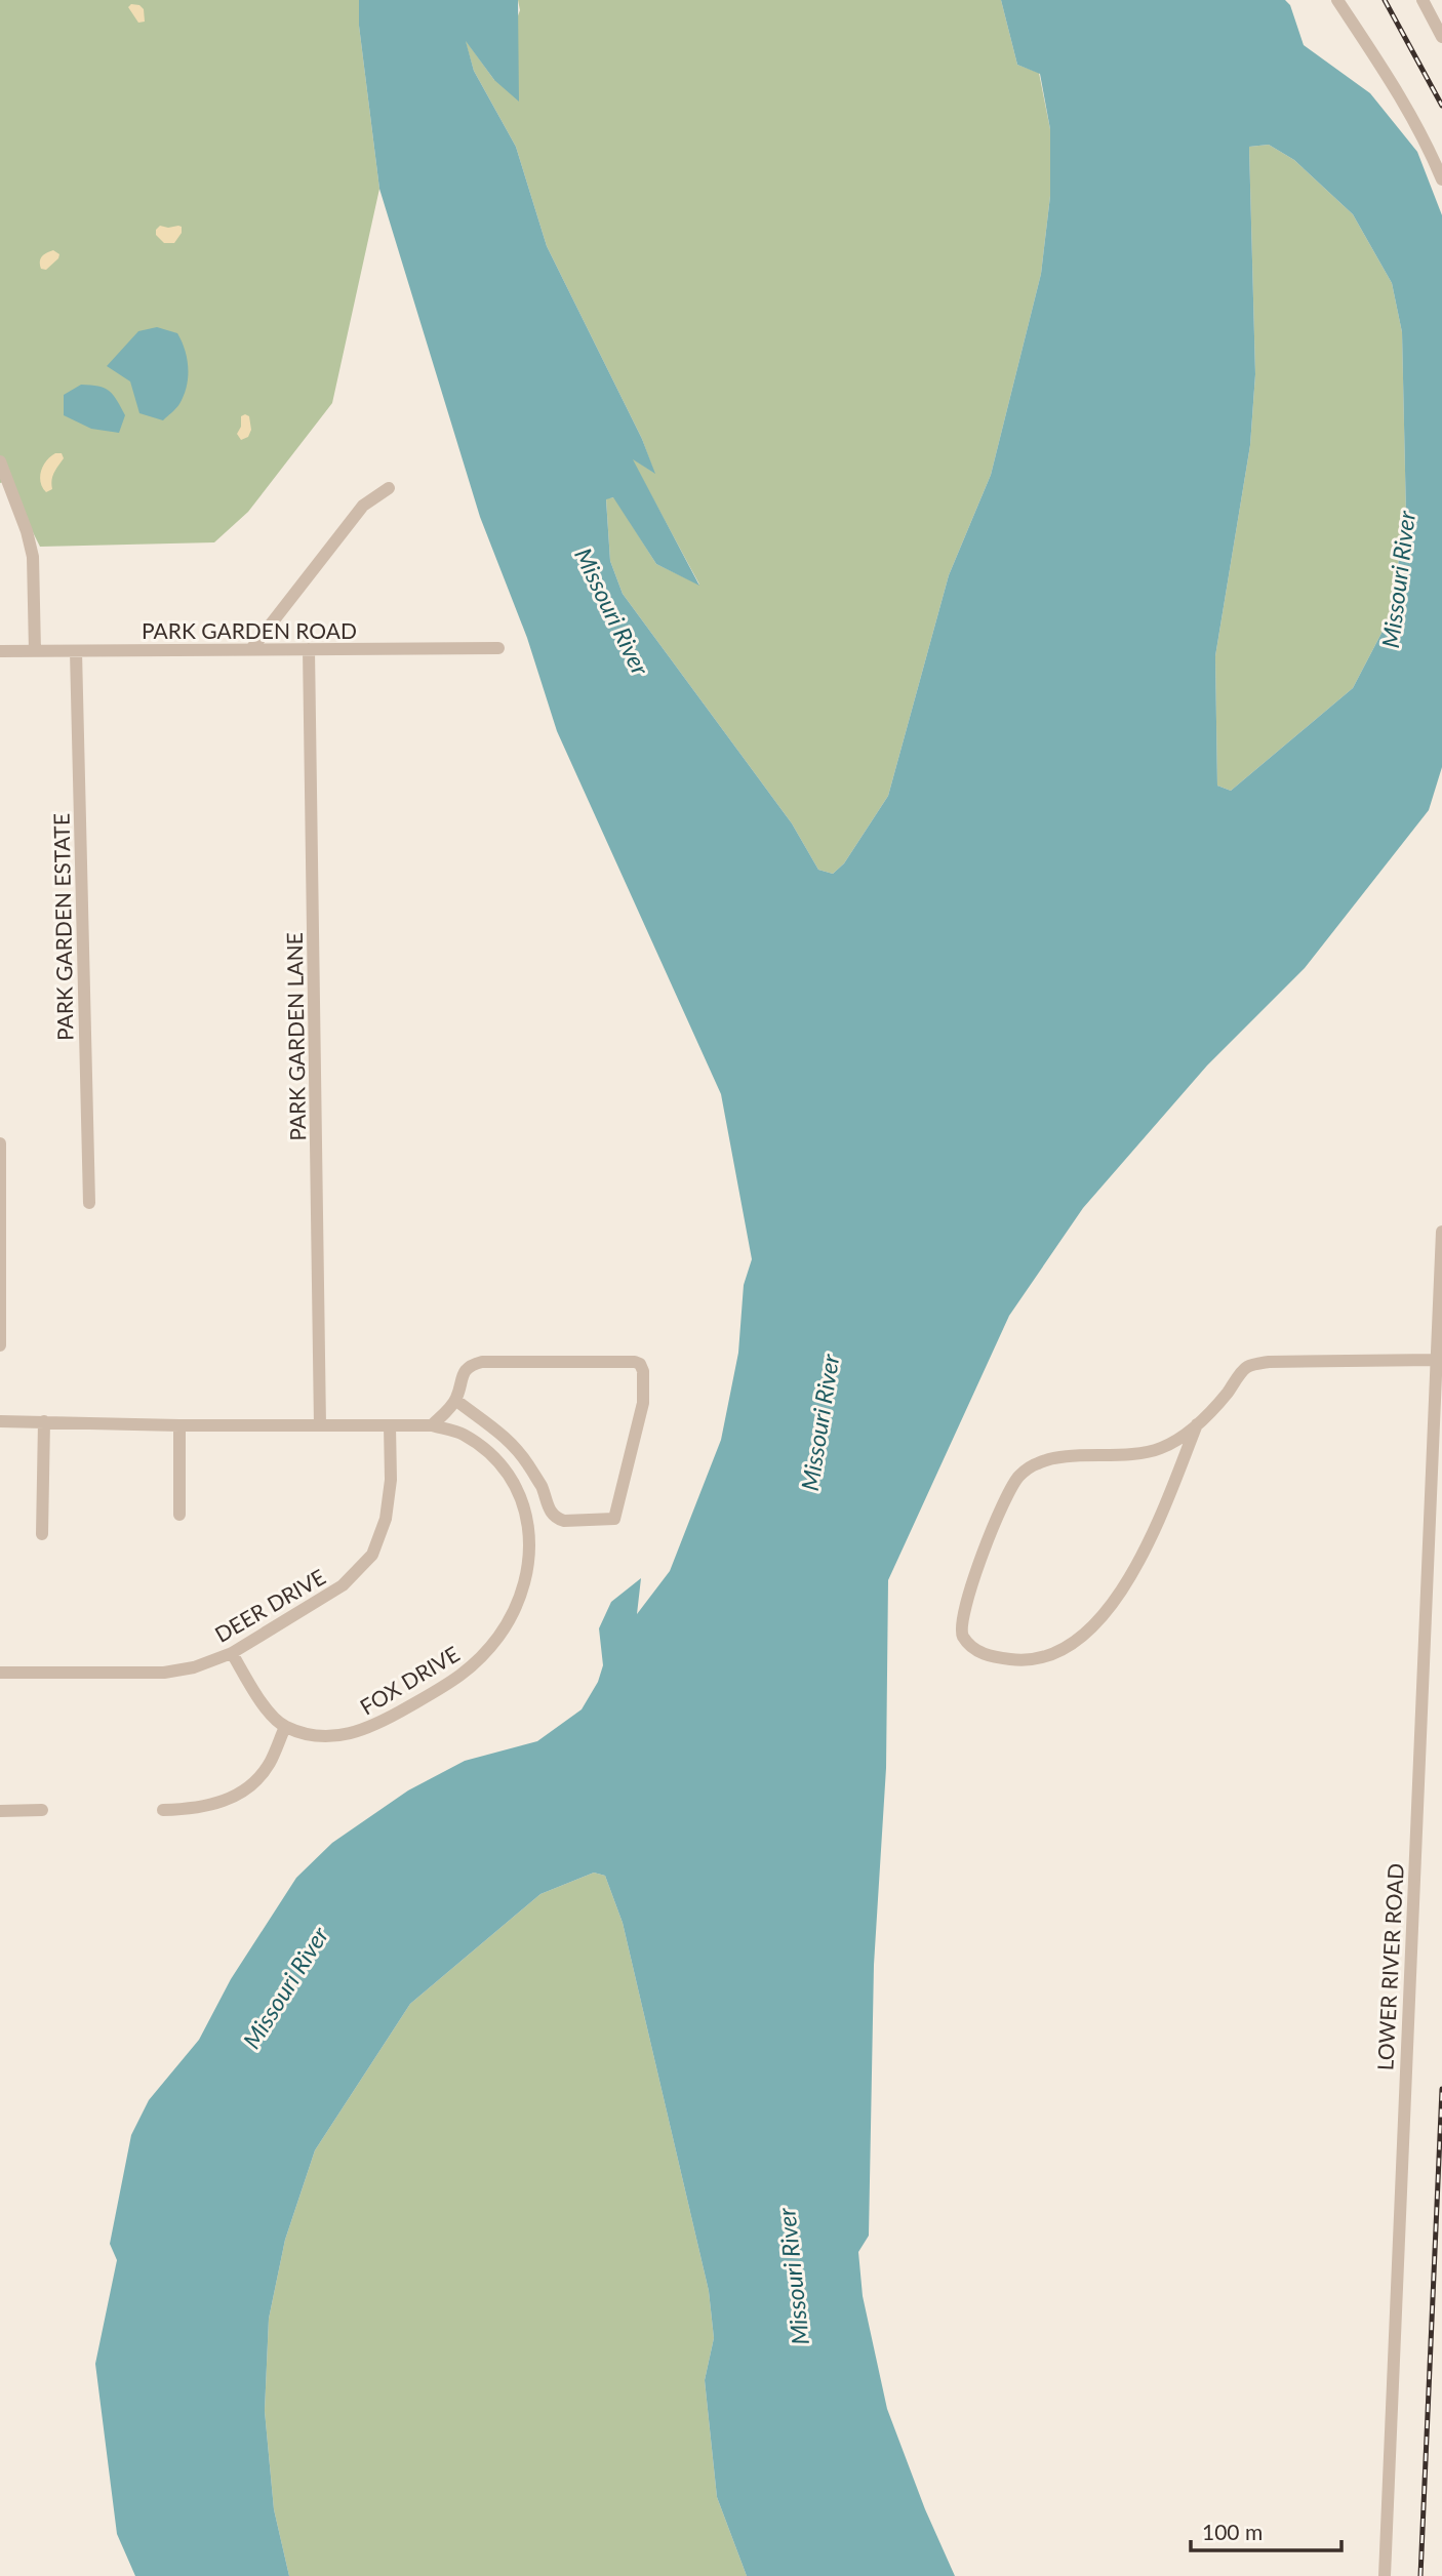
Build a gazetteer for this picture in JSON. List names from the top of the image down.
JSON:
{
  "streets": {
    "street": [
      "PARK GARDEN ROAD",
      "PARK GARDEN ESTATE",
      "PARK GARDEN LANE",
      "DEER DRIVE",
      "FOX DRIVE",
      "LOWER RIVER ROAD"
    ]
  },
  "crossings": [
    ["PARK GARDEN ROAD", "PARK GARDEN ESTATE"],
    ["PARK GARDEN ROAD", "PARK GARDEN LANE"],
    ["PARK GARDEN LANE", "FOX DRIVE"],
    ["DEER DRIVE", "FOX DRIVE"]
  ],
  "water": ["Missouri River"],
  "scale_bar": "100 m"
}
